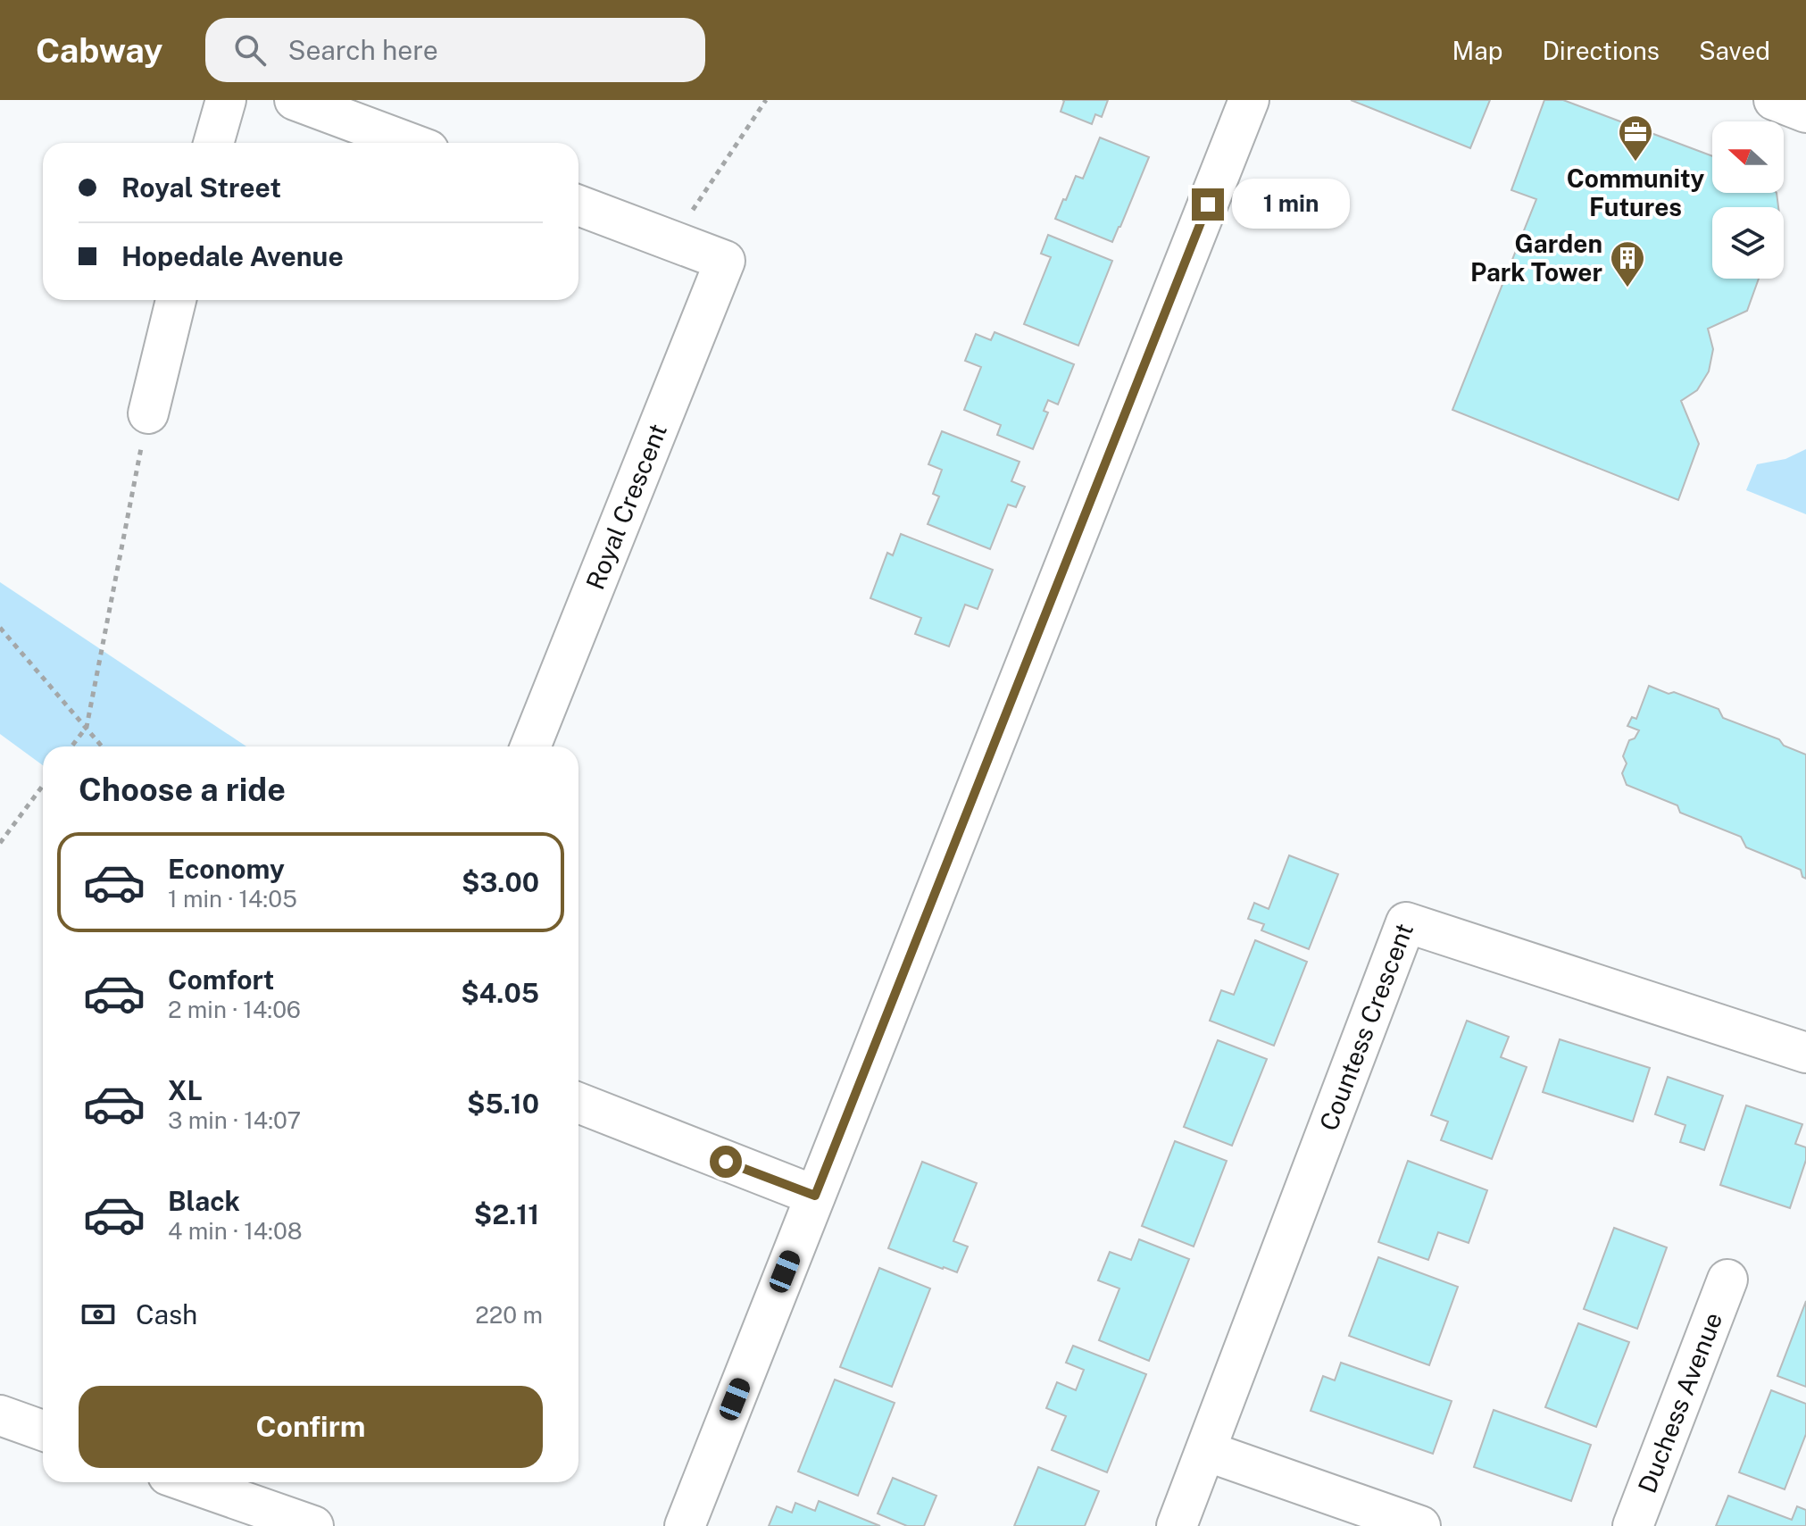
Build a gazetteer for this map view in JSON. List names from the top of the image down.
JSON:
{
  "streets": {
    "street": ["Royal Crescent", "Countess Crescent", "Duchess Avenue"]
  },
  "places": {
    "office": ["Community Futures"],
    "building": ["Garden Park Tower"]
  },
  "north": "left",
  "page": {
    "header": "Cabway",
    "search": "Search here",
    "nav": ["Map", "Directions", "Saved"],
    "banner": ["Royal Street", "Hopedale Avenue"],
    "bubble": "1 min",
    "heading": "Choose a ride",
    "list": [
      {
        "name": "Economy",
        "note": "1 min · 14:05",
        "value": "$3.00"
      },
      {
        "name": "Comfort",
        "note": "2 min · 14:06",
        "value": "$4.05"
      },
      {
        "name": "XL",
        "note": "3 min · 14:07",
        "value": "$5.10"
      },
      {
        "name": "Black",
        "note": "4 min · 14:08",
        "value": "$2.11"
      }
    ],
    "pay": ["Cash", "220 m"],
    "buttons": "Confirm"
  }
}
